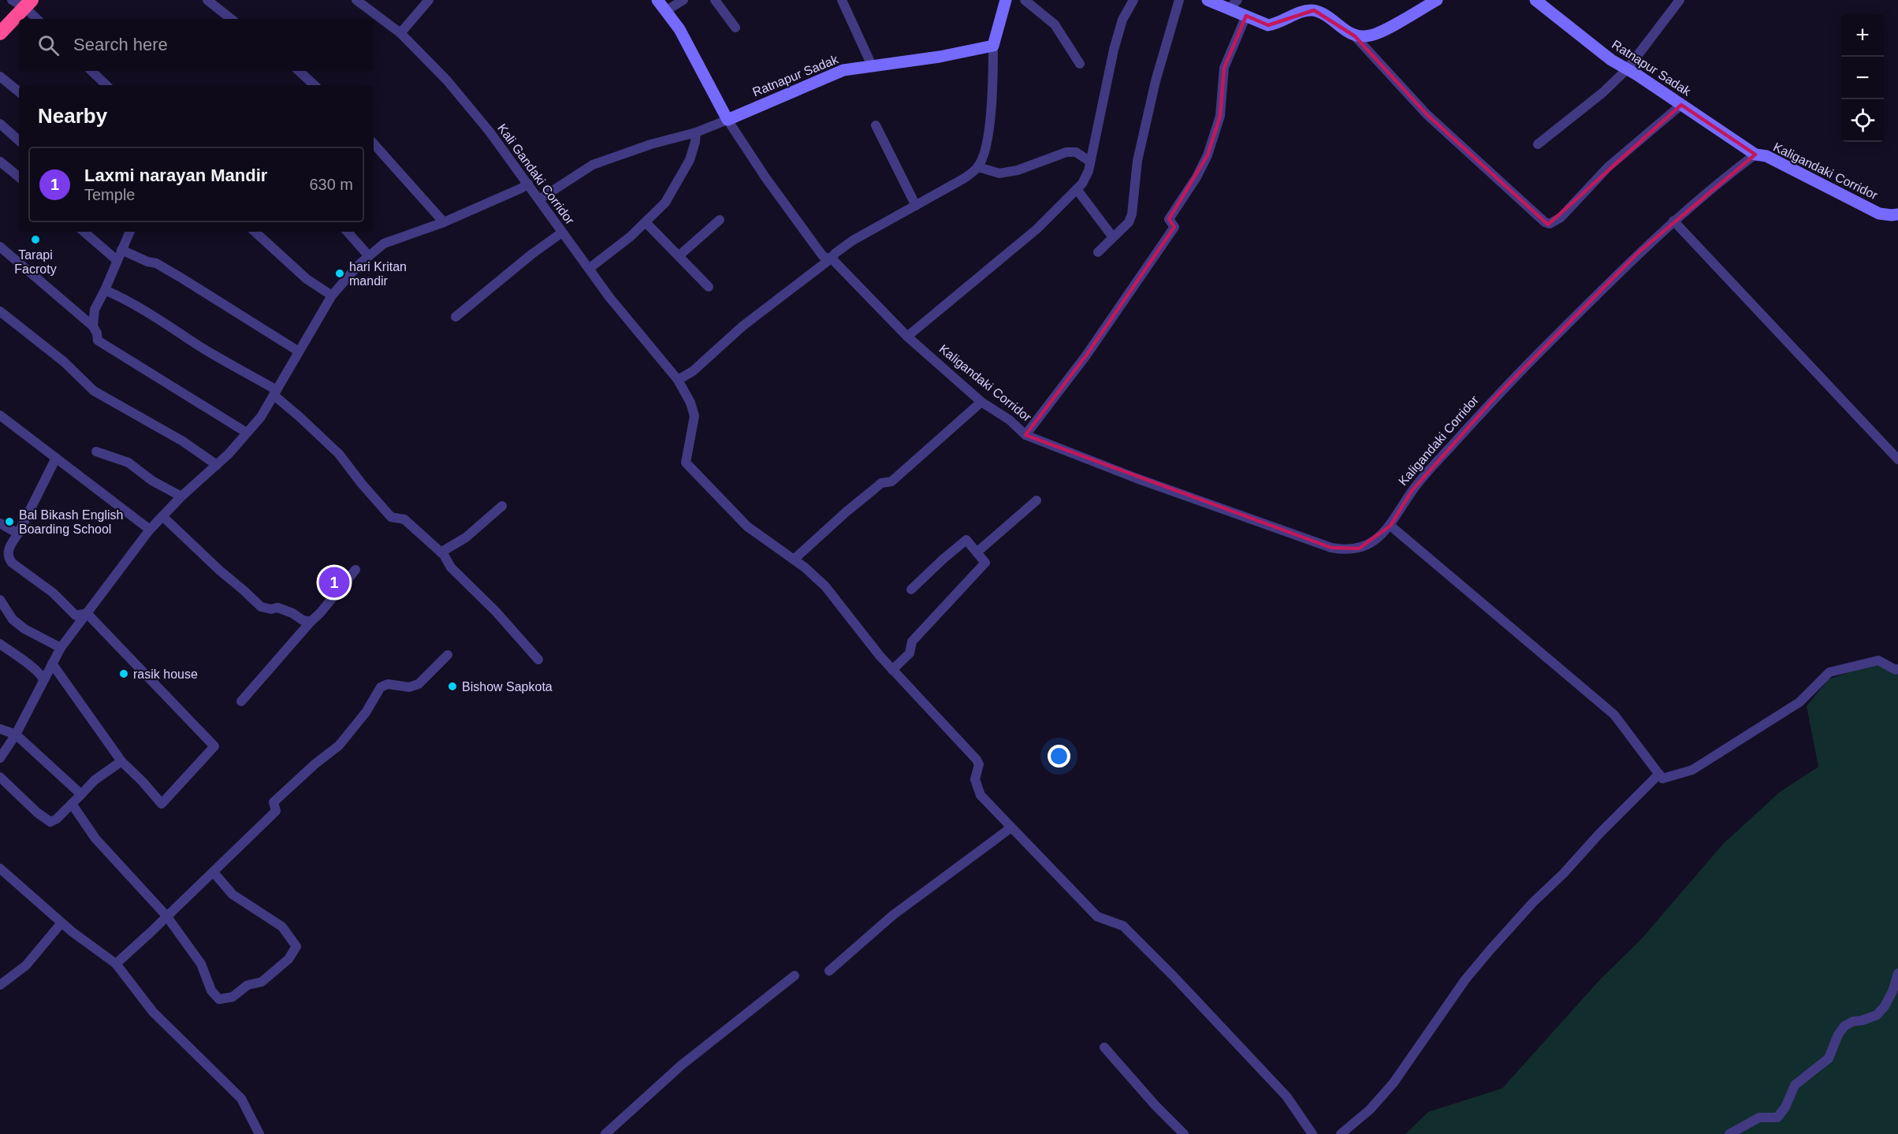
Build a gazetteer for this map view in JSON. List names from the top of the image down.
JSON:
{
  "streets": {
    "main road": ["Ratnapur Sadak", "Kaligandaki Corridor"],
    "street": ["Kali Gandaki Corridor"]
  },
  "crossings": [
    ["Ratnapur Sadak", "Kaligandaki Corridor"]
  ],
  "places": [
    "Tarapi Facroty",
    "hari Kritan mandir",
    "Bal Bikash English Boarding School",
    "rasik house",
    "Bishow Sapkota"
  ],
  "page": {
    "map_buttons": ["+", "−"],
    "search": "Search here",
    "heading": "Nearby",
    "list": [
      {
        "mark": "1",
        "name": "Laxmi narayan Mandir",
        "note": "Temple",
        "value": "630 m"
      }
    ],
    "pins": "1"
  }
}
